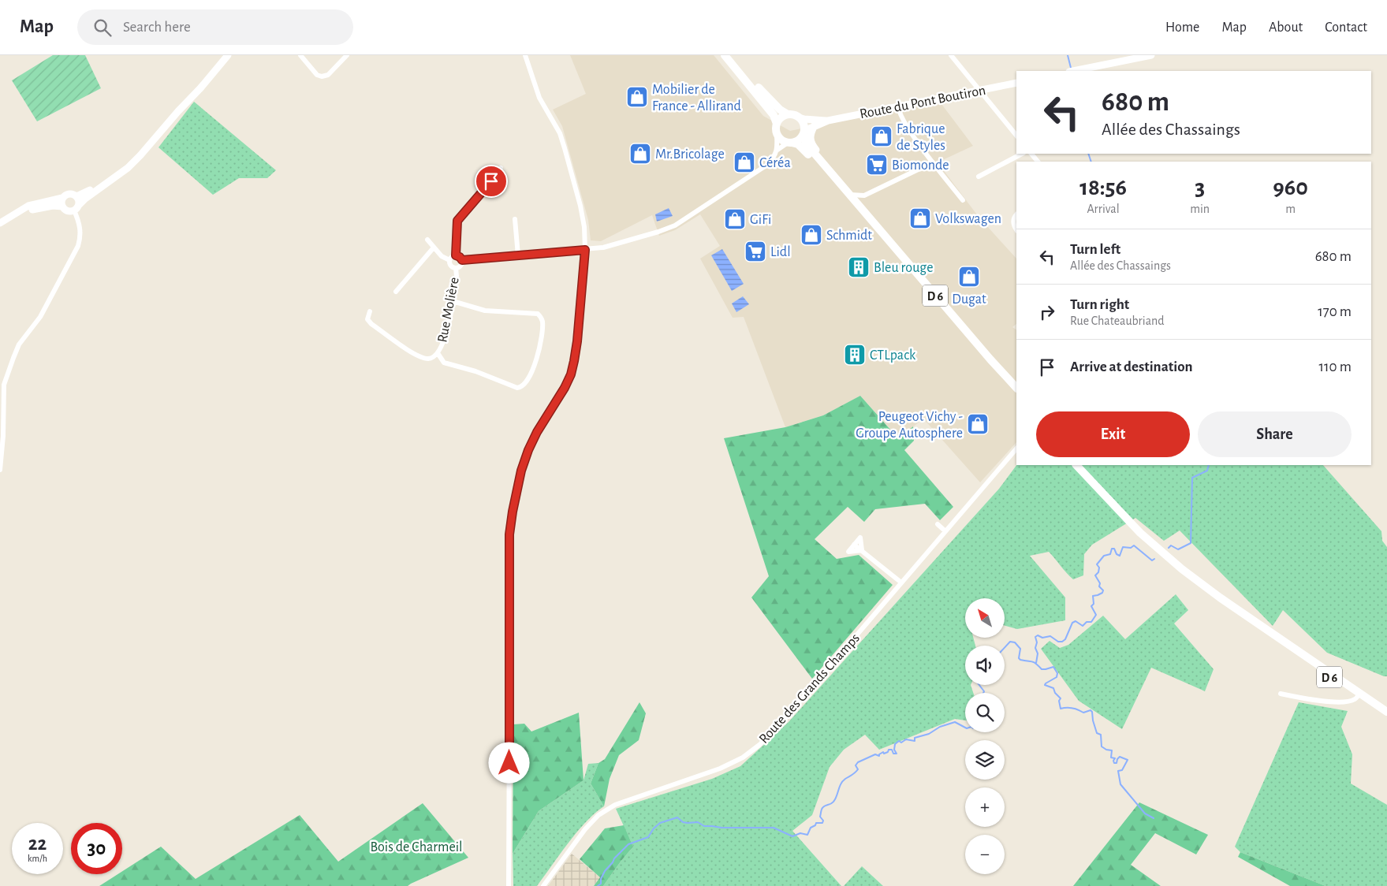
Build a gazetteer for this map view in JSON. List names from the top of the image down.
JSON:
{
  "streets": {
    "main road": ["Route du Pont Boutiron", "D 6"],
    "street": ["Rue Molière", "Route des Grands Champs"]
  },
  "crossings": [
    ["Route du Pont Boutiron", "D 6"]
  ],
  "parks": ["Bois de Charmeil"],
  "places": {
    "shop": [
      "Mobilier de France - Allirand",
      "Fabrique de Styles",
      "Mr.Bricolage",
      "Céréa",
      "Volkswagen",
      "GiFi",
      "Schmidt",
      "Dugat",
      "Peugeot Vichy - Groupe Autosphere"
    ],
    "supermarket": ["Biomonde", "Lidl"],
    "building": ["Bleu rouge", "CTLpack"]
  },
  "north": "top left",
  "page": {
    "header": "Map",
    "search": "Search here",
    "nav": [
      "Home",
      "Map",
      "About",
      "Contact"
    ],
    "turn": ["680 m", "Allée des Chassaings"],
    "eta": [
      "18:56",
      "Arrival",
      "3",
      "min",
      "960",
      "m"
    ],
    "list": [
      {
        "name": "Turn left",
        "note": "Allée des Chassaings",
        "value": "680 m"
      },
      {
        "name": "Turn right",
        "note": "Rue Chateaubriand",
        "value": "170 m"
      },
      {
        "name": "Arrive at destination",
        "value": "110 m"
      }
    ],
    "buttons": ["Exit", "Share"],
    "map_buttons": ["+", "−"],
    "speed": "22 km/h",
    "limit": "30"
  }
}
